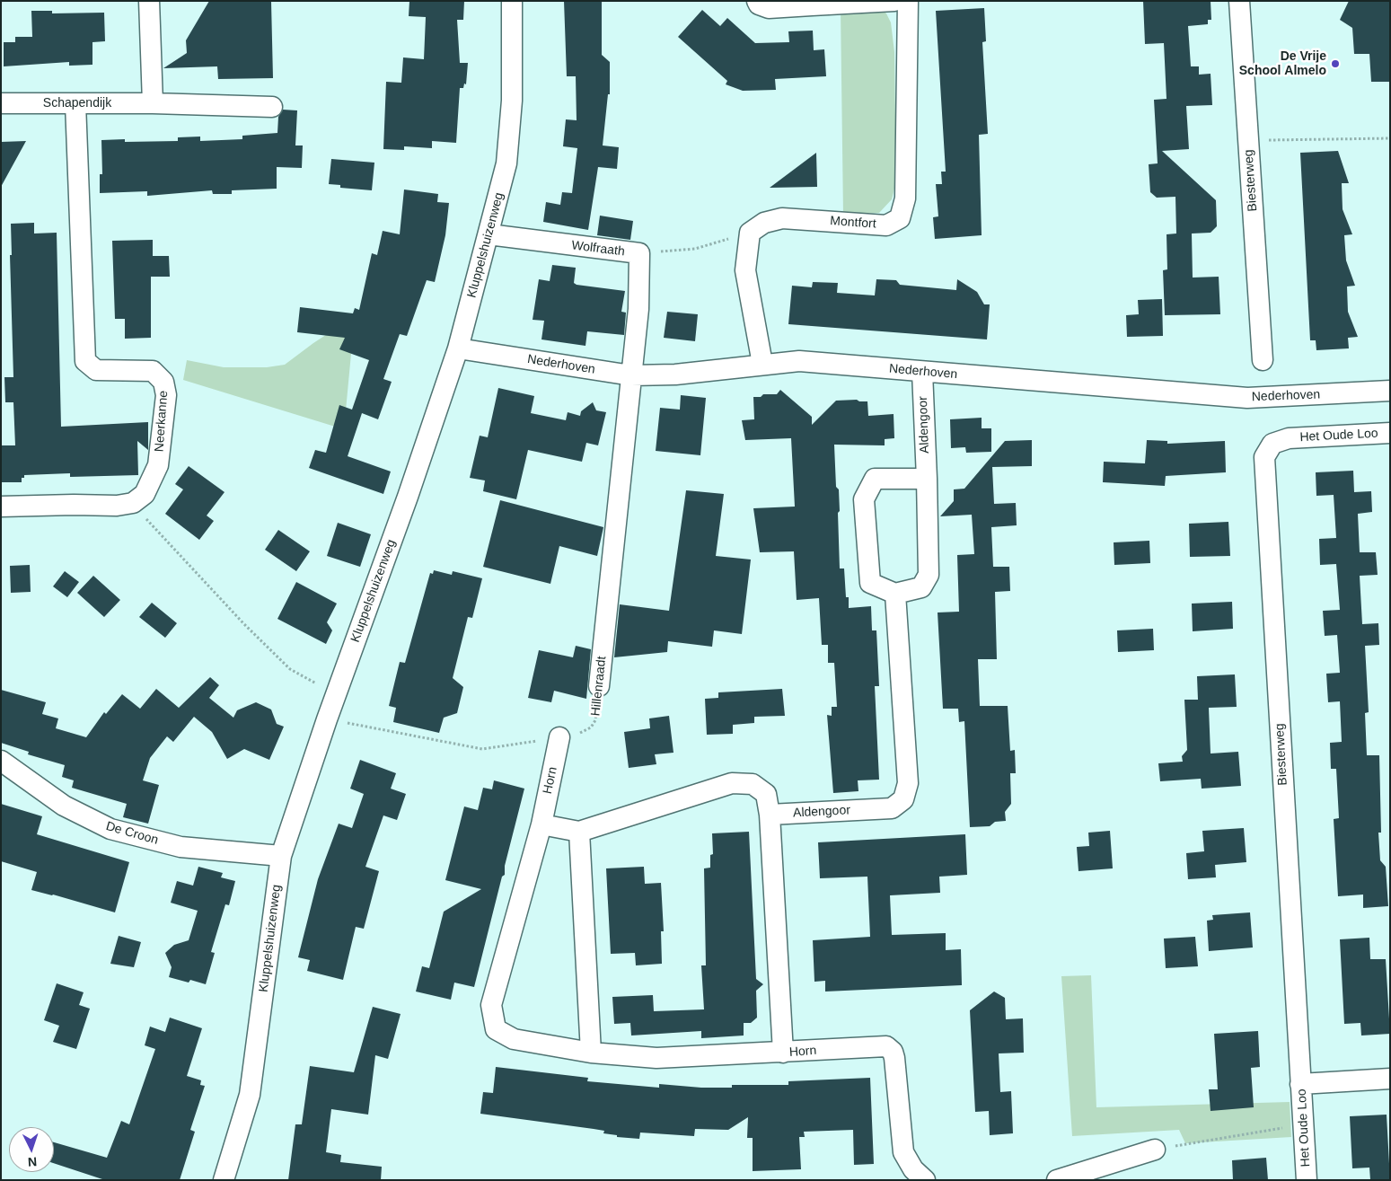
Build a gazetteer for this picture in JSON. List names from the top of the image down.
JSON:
{
  "streets": {
    "street": [
      "Schapendijk",
      "Biesterweg",
      "Montfort",
      "Kluppelshuizenweg",
      "Wolfraath",
      "Nederhoven",
      "Neerkanne",
      "Aldengoor",
      "Het Oude Loo",
      "Hillenraadt",
      "Horn",
      "De Croon"
    ]
  },
  "crossings": [
    ["Schapendijk", "Neerkanne"],
    ["Biesterweg", "Het Oude Loo"],
    ["Kluppelshuizenweg", "Wolfraath"],
    ["Kluppelshuizenweg", "Nederhoven"],
    ["Kluppelshuizenweg", "Hillenraadt"],
    ["Kluppelshuizenweg", "De Croon"],
    ["Wolfraath", "Nederhoven"],
    ["Wolfraath", "Hillenraadt"],
    ["Nederhoven", "Aldengoor"],
    ["Nederhoven", "Hillenraadt"],
    ["Hillenraadt", "Horn"]
  ],
  "places": ["De Vrije School Almelo"],
  "north": "bottom"
}
